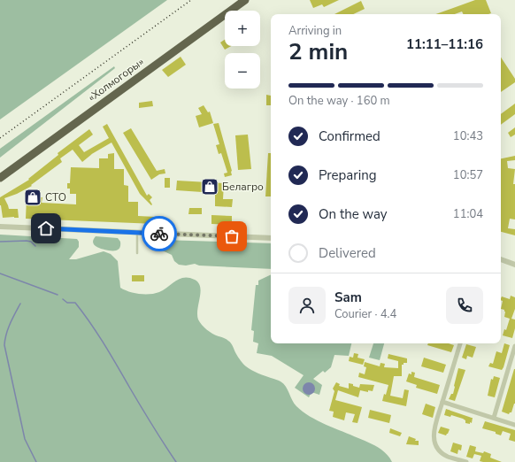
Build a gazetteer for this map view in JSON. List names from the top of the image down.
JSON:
{
  "streets": {
    "highway": ["«Холмогоры»"]
  },
  "places": {
    "shop": ["Белагро", "СТО"]
  },
  "page": {
    "map_buttons": ["+", "−"],
    "heading": ["2 min", "Arriving in", "11:11–11:16"],
    "panel": ["Sam", "Courier · 4.4"],
    "bar": "On the way · 160 m",
    "list": [
      ["Confirmed", "10:43"],
      ["Preparing", "10:57"],
      ["On the way", "11:04"],
      "Delivered"
    ]
  }
}
